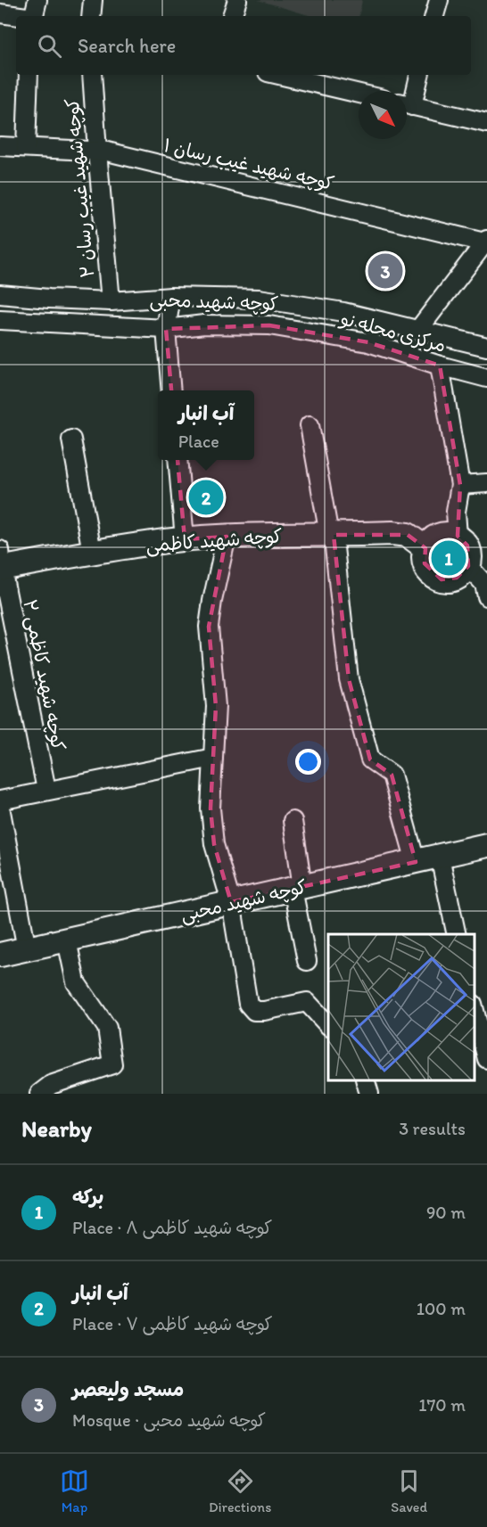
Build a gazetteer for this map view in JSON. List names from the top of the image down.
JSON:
{
  "streets": {
    "street": [
      "کوچه شهید غیب رسان ۱",
      "کوچه شهید غیب رسان ۲",
      "کوچه شهید محبی",
      "مرکزی محله نو",
      "کوچه شهید کاظمی",
      "کوچه شهید کاظمی ۲"
    ]
  },
  "crossings": [
    ["کوچه شهید غیب رسان ۱", "کوچه شهید غیب رسان ۲"],
    ["کوچه شهید غیب رسان ۲", "کوچه شهید محبی"],
    ["کوچه شهید کاظمی", "کوچه شهید کاظمی ۲"]
  ],
  "north": "bottom right",
  "page": {
    "search": "Search here",
    "pins": ["3", "2", "1"],
    "popup": ["آب انبار", "Place"],
    "heading": ["Nearby", "3 results"],
    "list": [
      {
        "mark": "1",
        "name": "برکه",
        "note": "Place · کوچه شهید کاظمی ۸",
        "value": "90 m"
      },
      {
        "mark": "2",
        "name": "آب انبار",
        "note": "Place · کوچه شهید کاظمی ۷",
        "value": "100 m"
      },
      {
        "mark": "3",
        "name": "مسجد ولیعصر",
        "note": "Mosque · کوچه شهید محبی",
        "value": "170 m"
      }
    ],
    "nav": ["Map", "Directions", "Saved"]
  }
}
